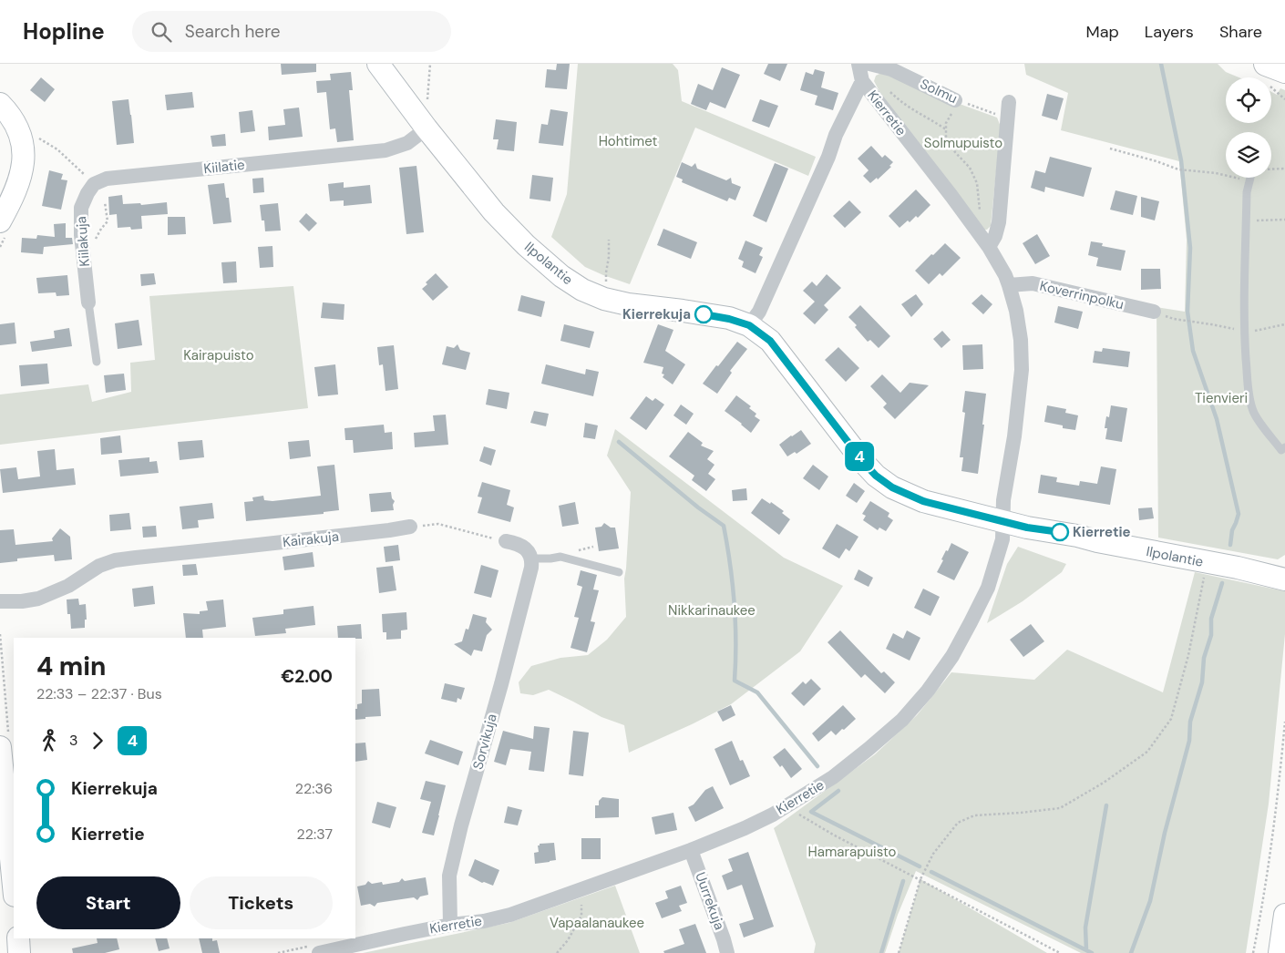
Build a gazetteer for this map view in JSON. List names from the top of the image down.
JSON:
{
  "streets": {
    "street": [
      "Solmu",
      "Kierretie",
      "Kiilatie",
      "Kiilakuja",
      "Ilpolantie",
      "Koverrinpolku",
      "Kairakuja",
      "Sorvikuja",
      "Uurrekuja"
    ]
  },
  "crossings": [
    ["Kierretie", "Ilpolantie"],
    ["Kierretie", "Koverrinpolku"],
    ["Kierretie", "Sorvikuja"],
    ["Kierretie", "Uurrekuja"],
    ["Kiilatie", "Kiilakuja"],
    ["Kiilatie", "Ilpolantie"]
  ],
  "parks": [
    "Hohtimet",
    "Solmupuisto",
    "Kairapuisto",
    "Tienvieri",
    "Nikkarinaukee",
    "Hamarapuisto",
    "Vapaalanaukee"
  ],
  "places": ["Kierrekuja", "Kierretie"],
  "lines": ["bus line 4"],
  "page": {
    "header": "Hopline",
    "search": "Search here",
    "nav": ["Map", "Layers", "Share"],
    "on_map": "4",
    "heading": ["4 min", "22:33 – 22:37 · Bus", "€2.00"],
    "legs": ["3", "4"],
    "list": [
      {
        "name": "Kierrekuja",
        "value": "22:36"
      },
      {
        "name": "Kierretie",
        "value": "22:37"
      }
    ],
    "buttons": ["Start", "Tickets"]
  }
}
